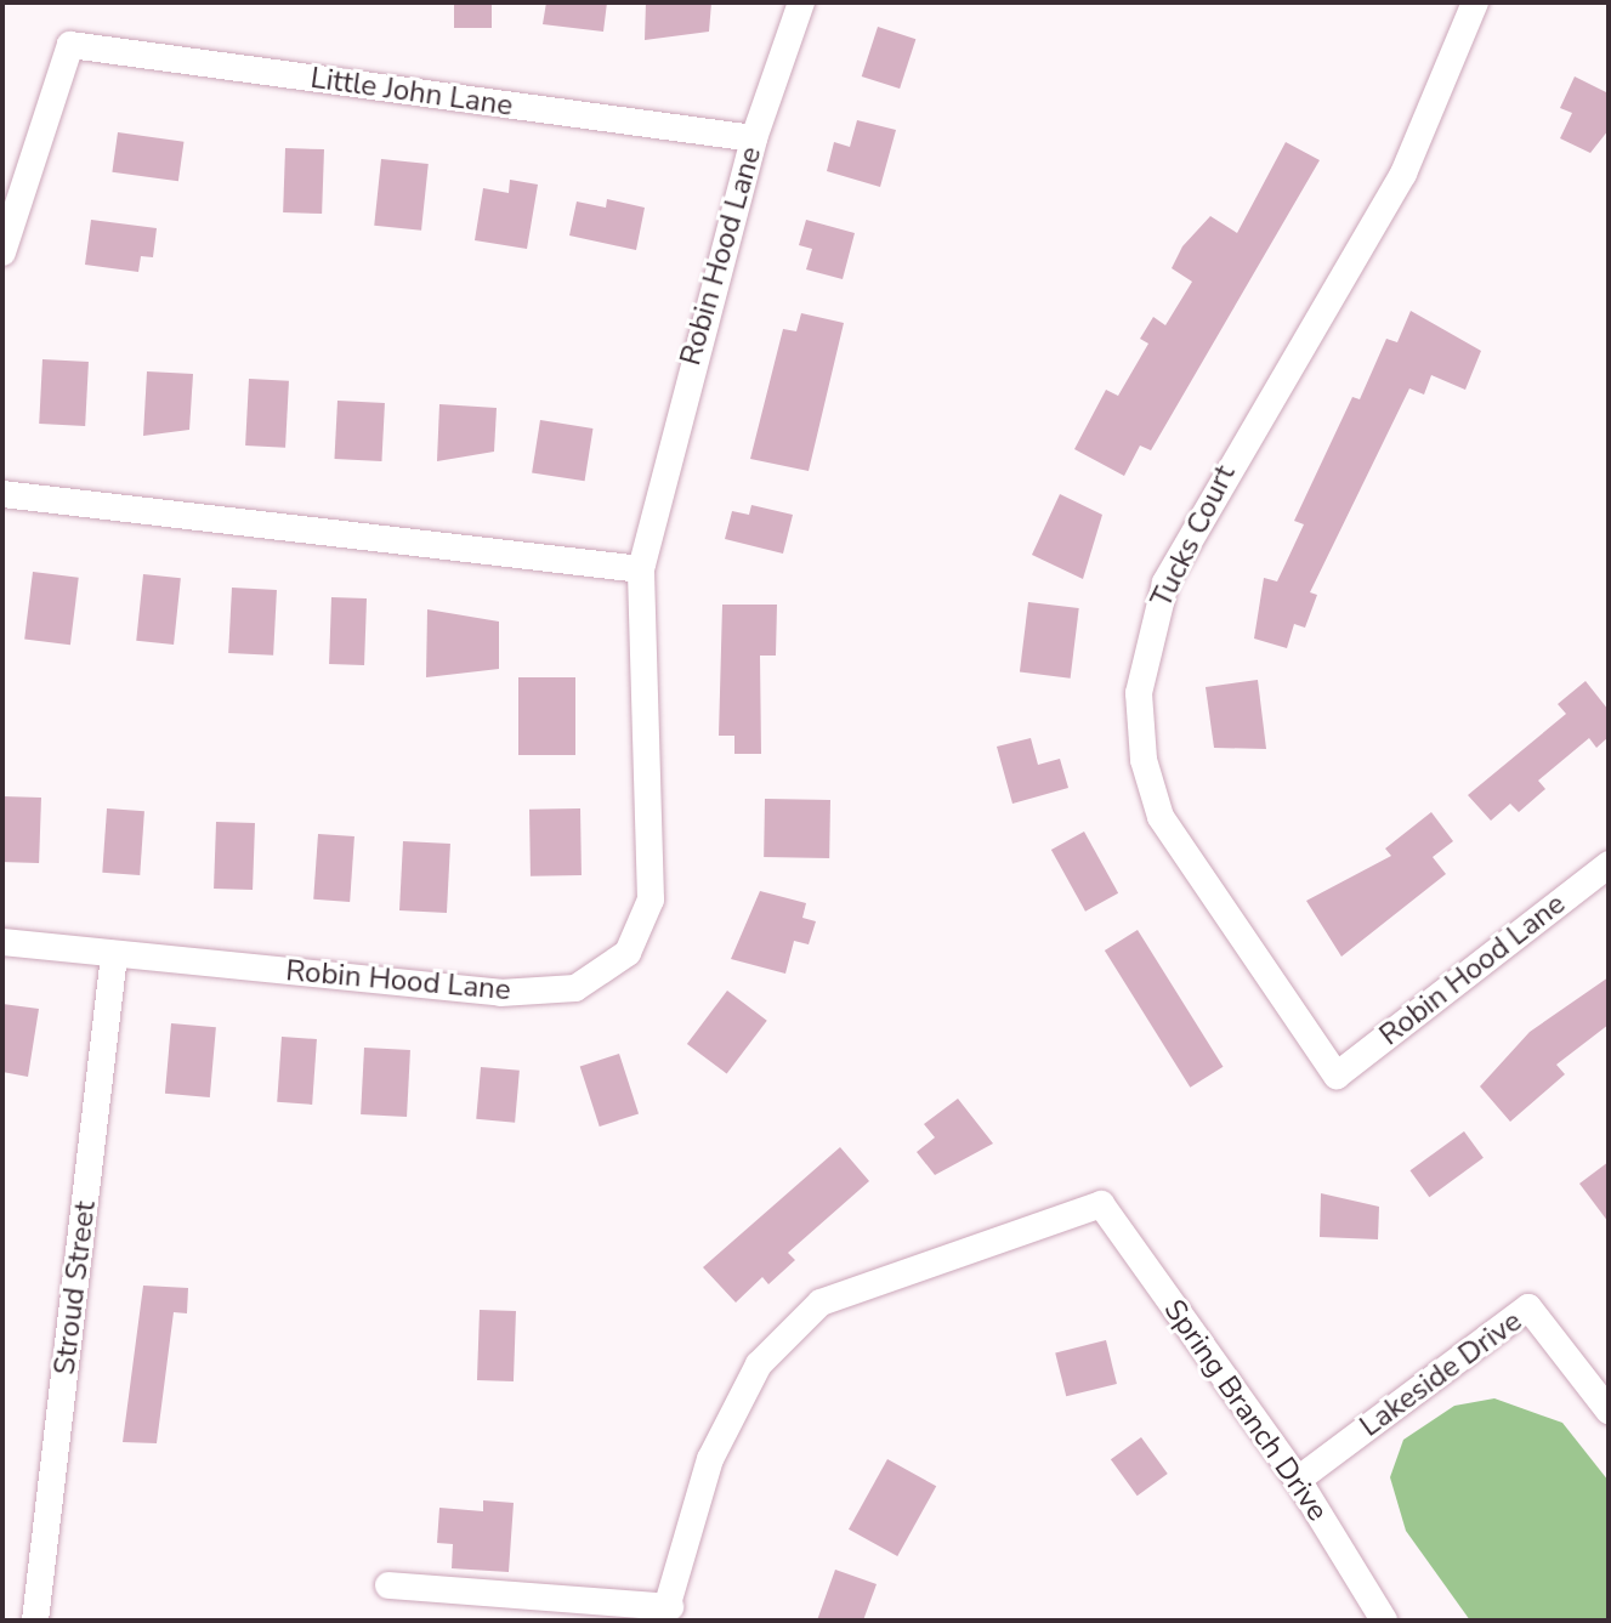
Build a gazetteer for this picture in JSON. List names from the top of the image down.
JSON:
{
  "streets": {
    "street": [
      "Little John Lane",
      "Robin Hood Lane",
      "Tucks Court",
      "Stroud Street",
      "Lakeside Drive",
      "Spring Branch Drive"
    ]
  },
  "crossings": [
    ["Little John Lane", "Robin Hood Lane"],
    ["Robin Hood Lane", "Tucks Court"],
    ["Robin Hood Lane", "Stroud Street"],
    ["Lakeside Drive", "Spring Branch Drive"]
  ]
}
